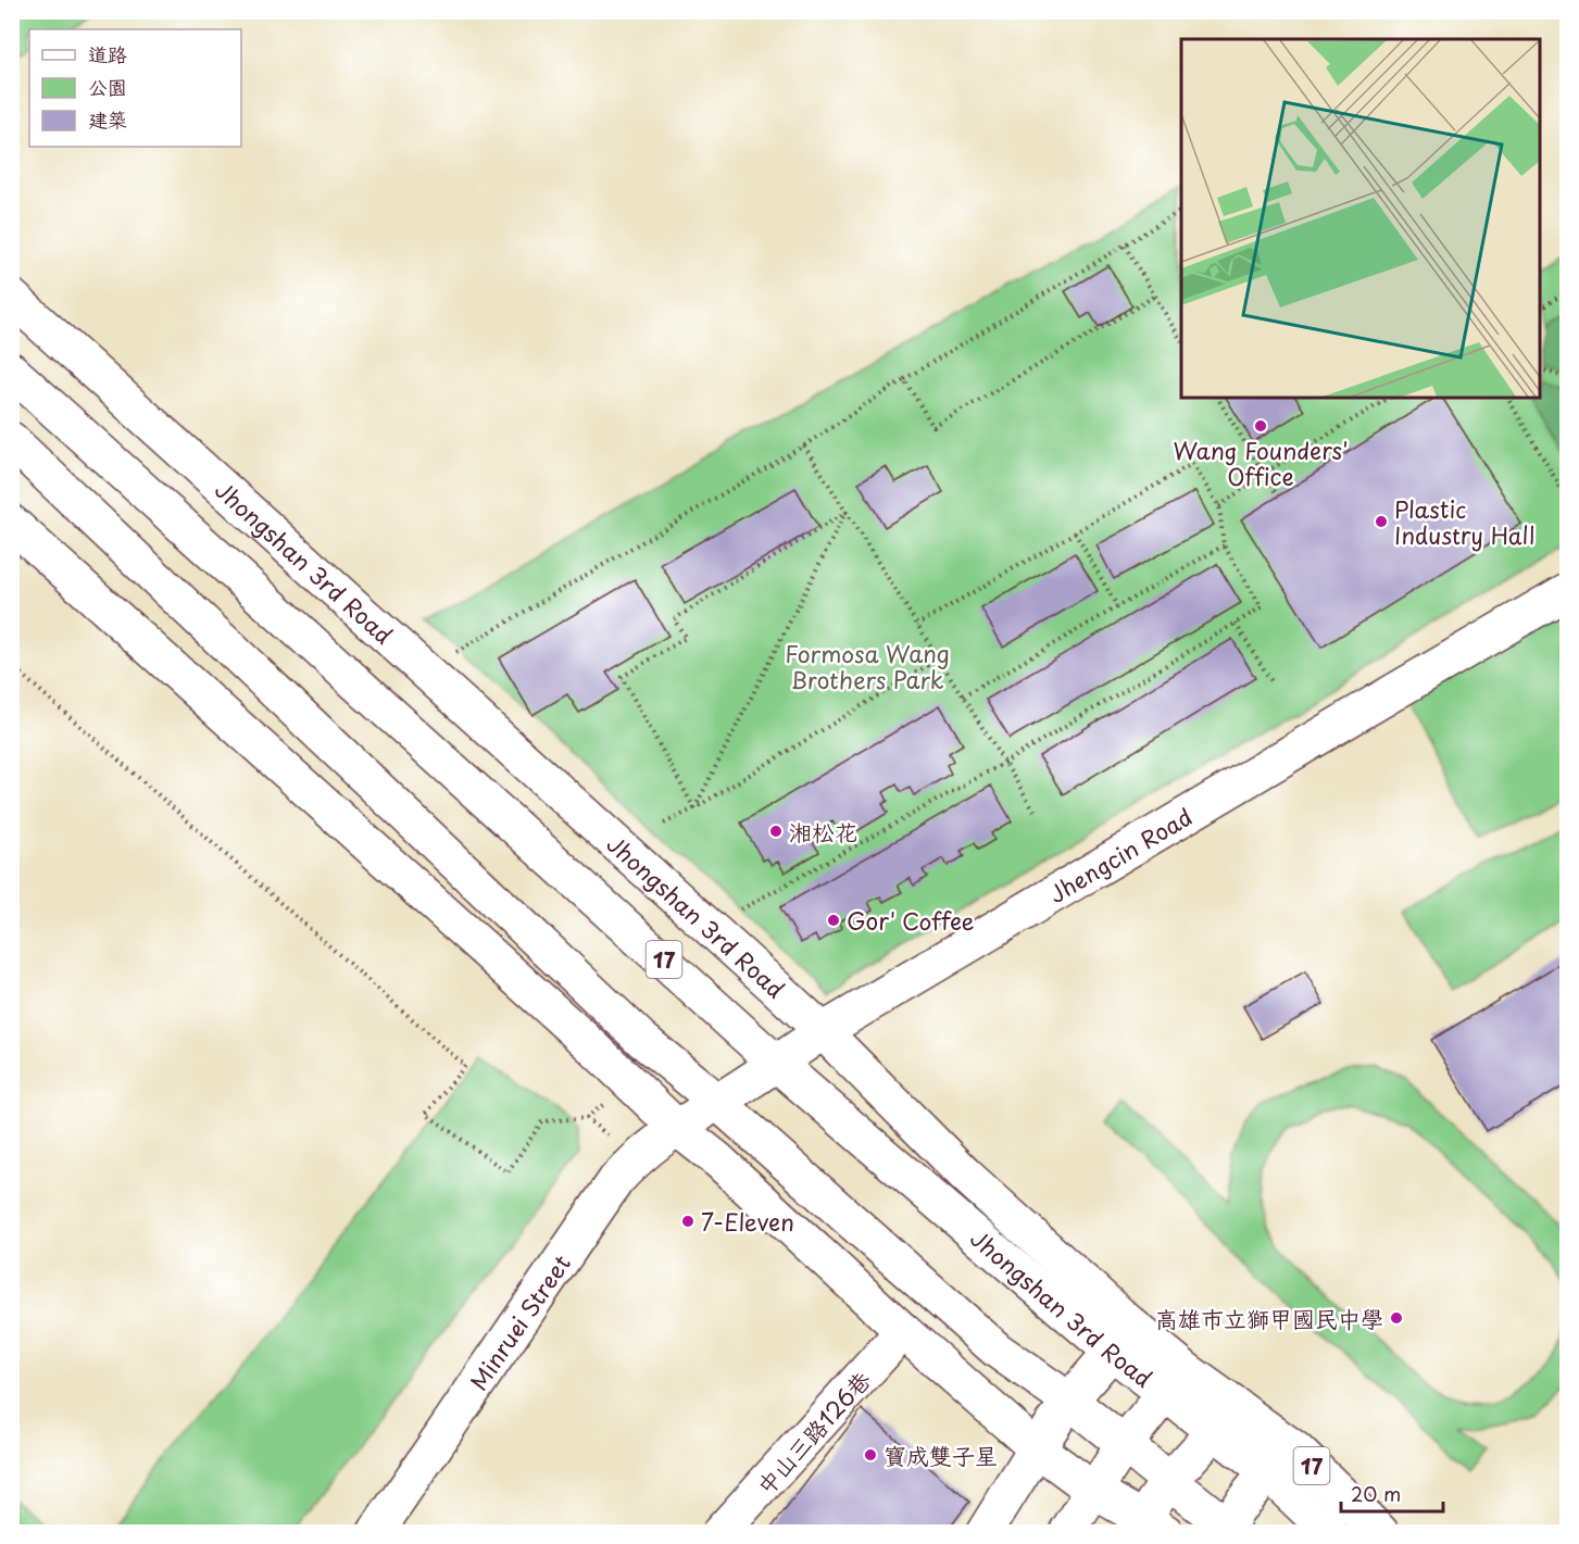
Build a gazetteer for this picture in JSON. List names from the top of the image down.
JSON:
{
  "streets": {
    "main road": [
      "Jhongshan 3rd Road",
      "Jhengcin Road",
      "17",
      "Minruei Street",
      "中山三路126巷"
    ]
  },
  "crossings": [
    ["Jhongshan 3rd Road", "Jhengcin Road"],
    ["Jhengcin Road", "Minruei Street"]
  ],
  "parks": ["Formosa Wang Brothers Park"],
  "places": [
    "Wang Founders' Office",
    "Plastic Industry Hall",
    "湘松花",
    "Gor' Coffee",
    "7-Eleven",
    "高雄市立獅甲國民中學",
    "寶成雙子星"
  ],
  "legend": ["道路", "公園", "建築"],
  "scale_bar": "20 m"
}
